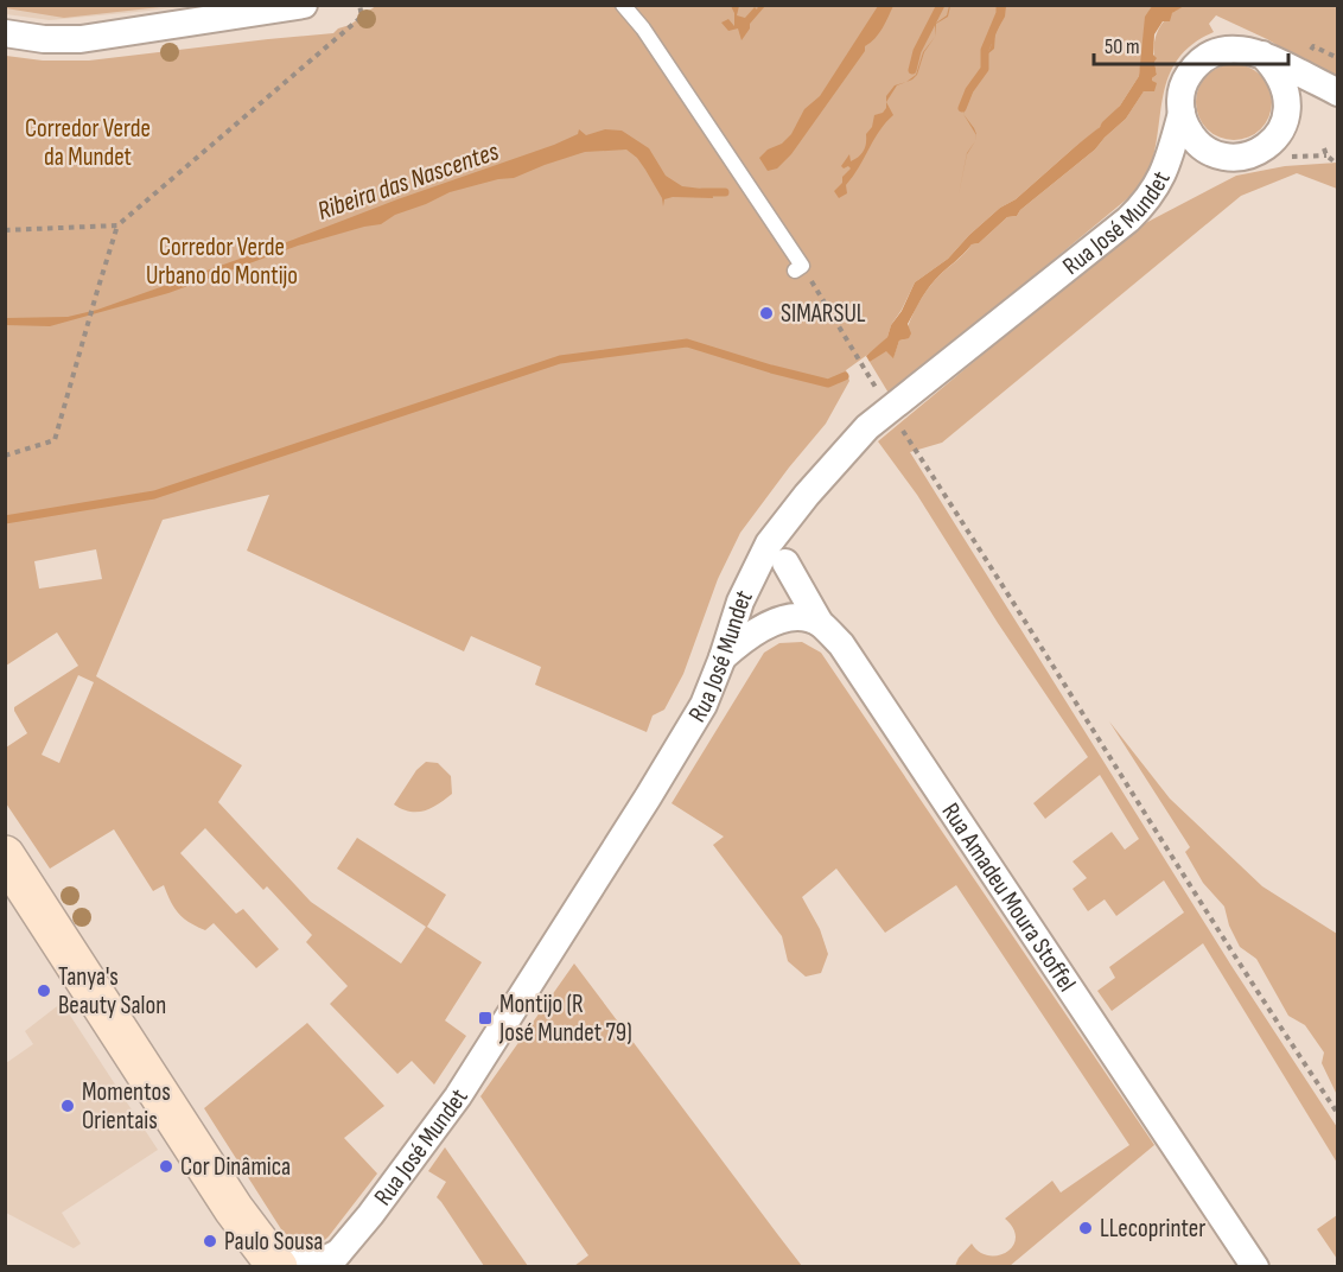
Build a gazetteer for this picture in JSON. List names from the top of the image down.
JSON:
{
  "streets": {
    "street": ["Rua José Mundet", "Rua Amadeu Moura Stoffel"]
  },
  "water": ["Ribeira das Nascentes"],
  "parks": ["Corredor Verde da Mundet", "Corredor Verde Urbano do Montijo"],
  "places": {
    "other": [
      "SIMARSUL",
      "Tanya's Beauty Salon",
      "Momentos Orientais",
      "Cor Dinâmica",
      "LLecoprinter",
      "Paulo Sousa"
    ],
    "transit": ["Montijo (R José Mundet 79)"]
  },
  "scale_bar": "50 m"
}
